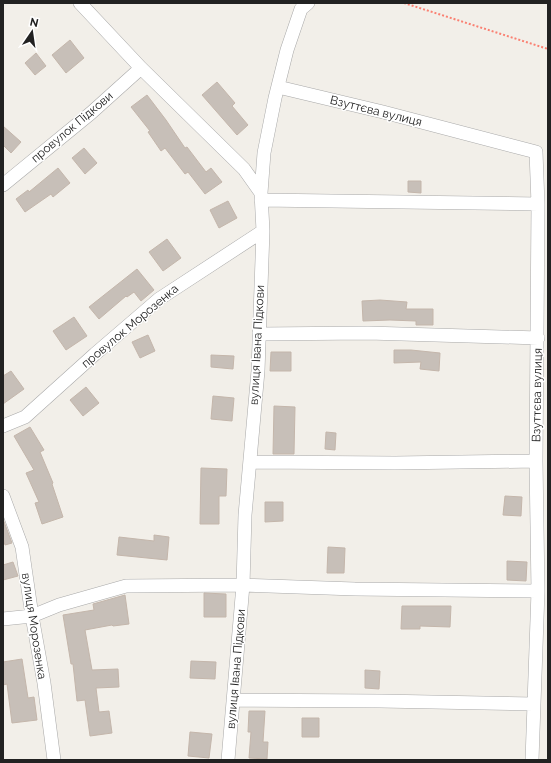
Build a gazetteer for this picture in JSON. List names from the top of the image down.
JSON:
{
  "streets": {
    "street": [
      "Взуттєва вулиця",
      "провулок Підкови",
      "провулок Морозенка",
      "вулиця Івана Підкови",
      "вулиця Морозенка"
    ]
  },
  "crossings": [
    ["Взуттєва вулиця", "вулиця Івана Підкови"],
    ["провулок Морозенка", "вулиця Івана Підкови"]
  ],
  "north": "top"
}
